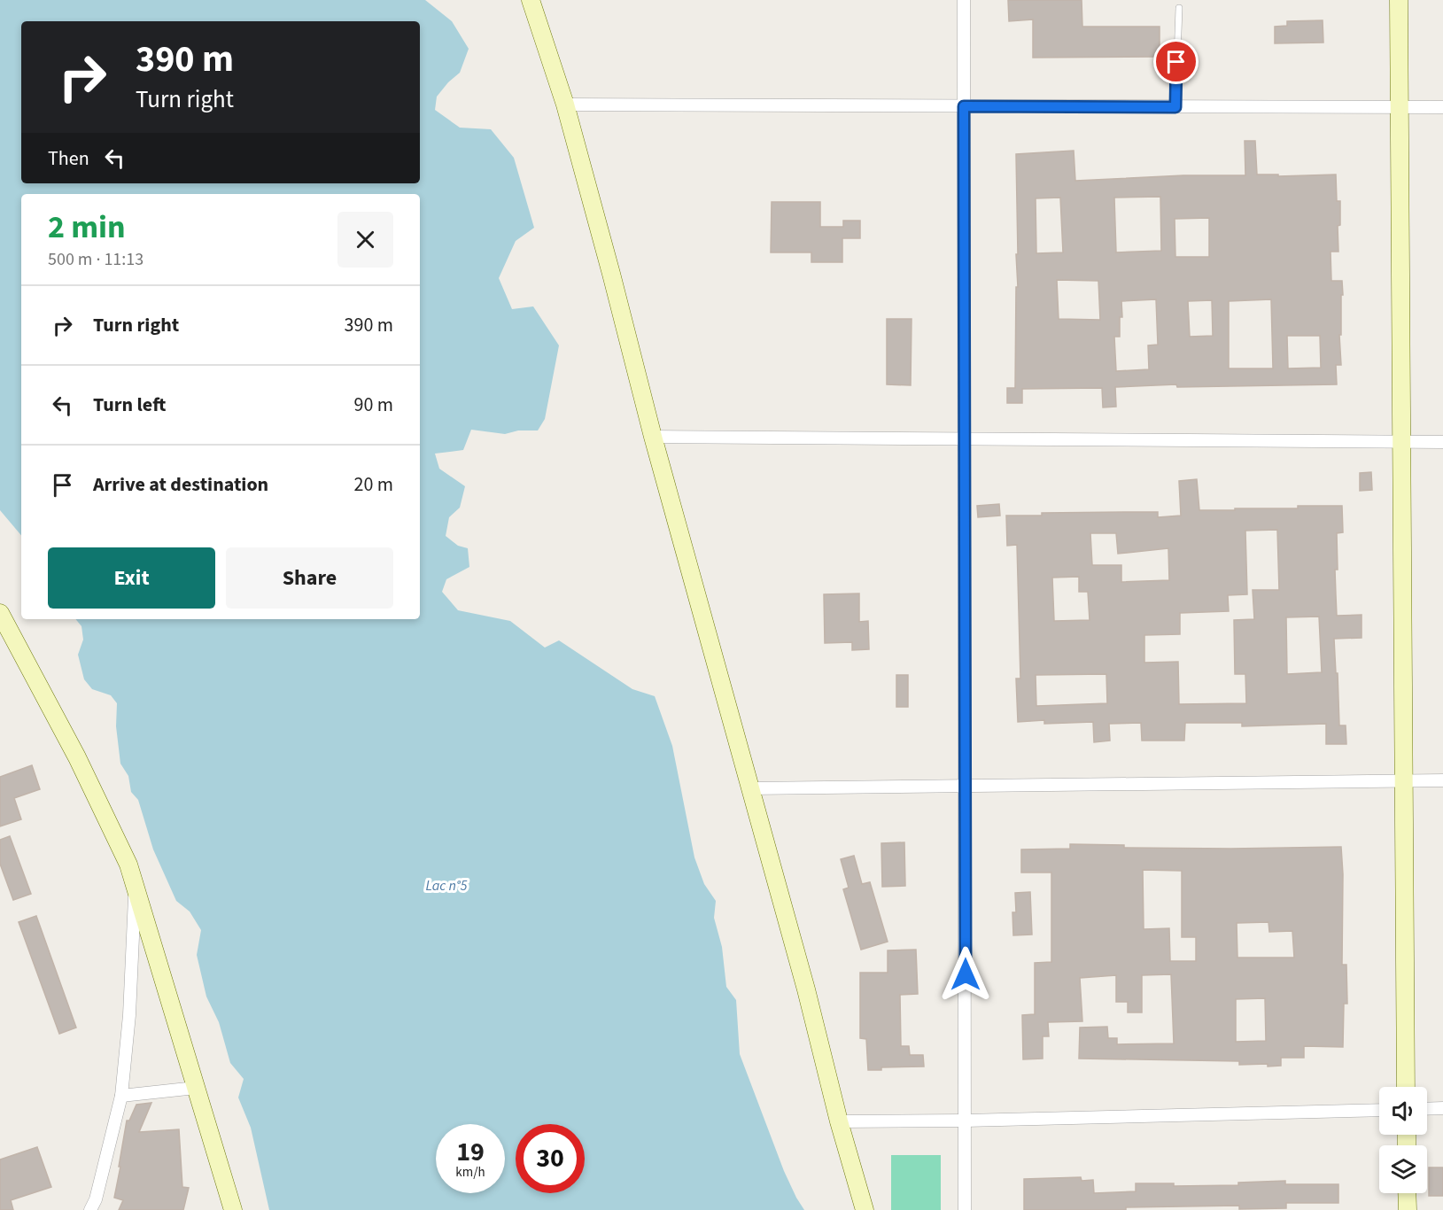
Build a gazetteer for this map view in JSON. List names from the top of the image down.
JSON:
{
  "water": ["Lac n°5"],
  "page": {
    "turn": ["390 m", "Turn right"],
    "then": "Then",
    "heading": ["2 min", "500 m · 11:13"],
    "list": [
      {
        "name": "Turn right",
        "value": "390 m"
      },
      {
        "name": "Turn left",
        "value": "90 m"
      },
      {
        "name": "Arrive at destination",
        "value": "20 m"
      }
    ],
    "buttons": ["Exit", "Share"],
    "speed": "19 km/h",
    "limit": "30"
  }
}
